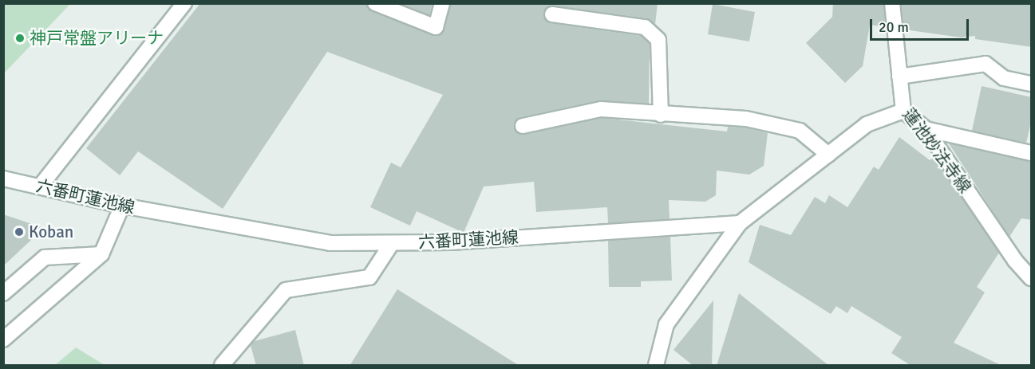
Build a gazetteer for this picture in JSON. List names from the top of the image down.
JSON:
{
  "streets": {
    "street": ["蓮池妙法寺線", "六番町蓮池線"]
  },
  "places": ["神戸常盤アリーナ", "Koban"],
  "scale_bar": "20 m"
}
